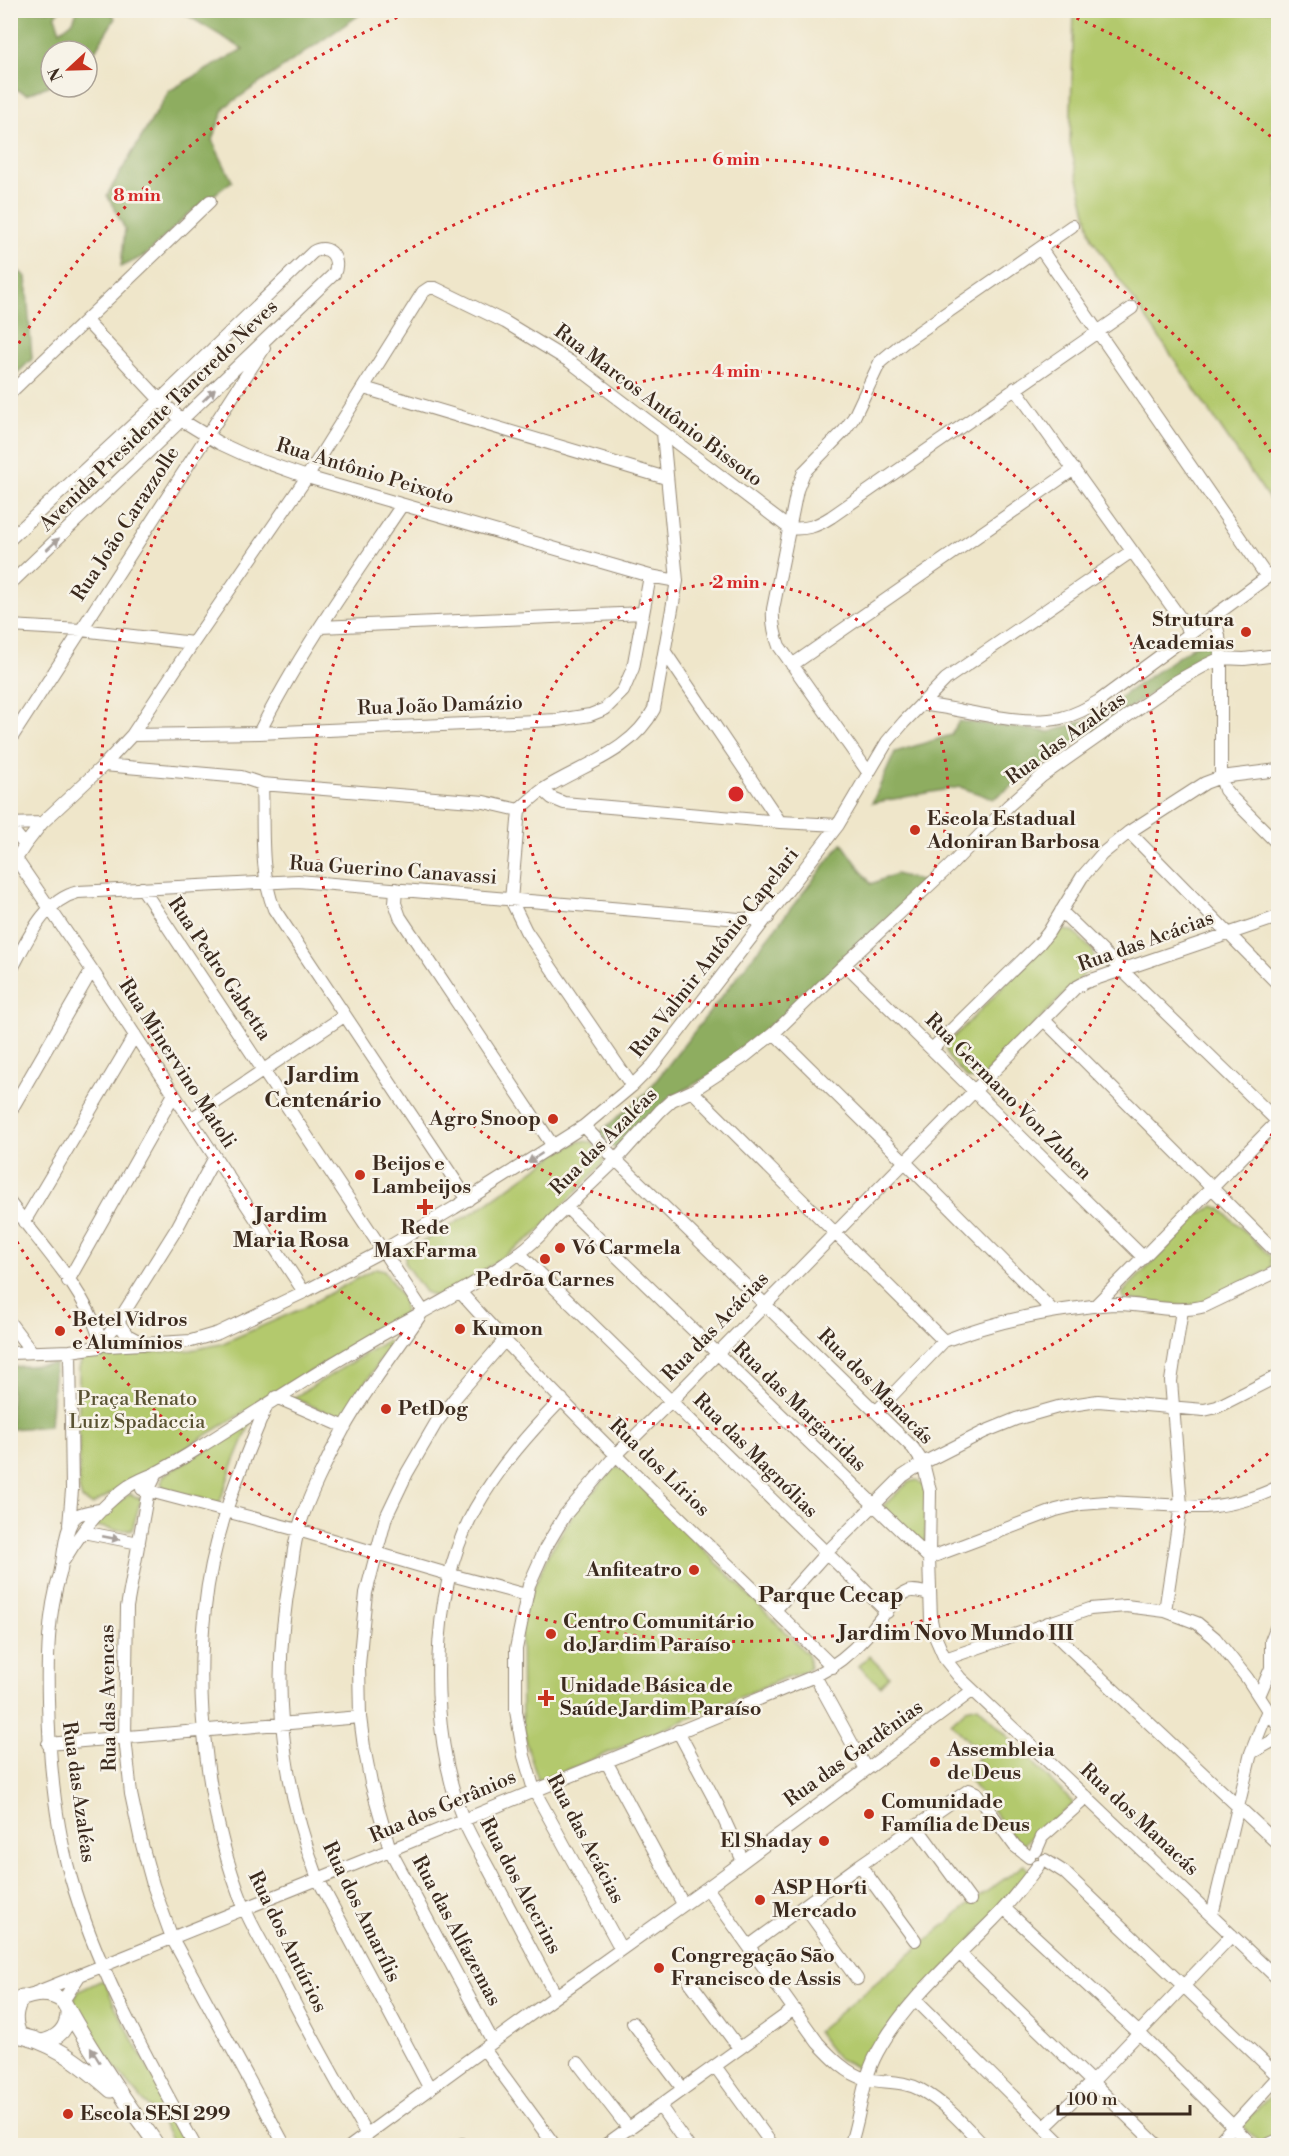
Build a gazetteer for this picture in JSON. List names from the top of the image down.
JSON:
{
  "streets": {
    "street": [
      "Rua Marcos Antônio Bissoto",
      "Avenida Presidente Tancredo Neves",
      "Rua Antônio Peixoto",
      "Rua João Carazzolle",
      "Rua João Damázio",
      "Rua das Azaléas",
      "Rua Guerino Canavassi",
      "Rua das Acácias",
      "Rua Valmir Antônio Capelari",
      "Rua Pedro Gabetta",
      "Rua Minervino Matoli",
      "Rua Germano Von Zuben",
      "Rua dos Manacás",
      "Rua das Margaridas",
      "Rua das Magnólias",
      "Rua dos Lírios",
      "Rua das Avencas",
      "Rua das Gardênias",
      "Rua dos Gerânios",
      "Rua dos Alecrins",
      "Rua dos Amarílis",
      "Rua das Alfazemas",
      "Rua dos Antúrios"
    ]
  },
  "crossings": [
    ["Avenida Presidente Tancredo Neves", "Rua Antônio Peixoto"],
    ["Avenida Presidente Tancredo Neves", "Rua João Carazzolle"],
    ["Rua Antônio Peixoto", "Rua João Carazzolle"],
    ["Rua Antônio Peixoto", "Rua João Damázio"],
    ["Rua das Azaléas", "Rua Pedro Gabetta"],
    ["Rua das Azaléas", "Rua Germano Von Zuben"],
    ["Rua das Azaléas", "Rua dos Manacás"],
    ["Rua das Azaléas", "Rua das Margaridas"],
    ["Rua das Azaléas", "Rua das Magnólias"],
    ["Rua das Azaléas", "Rua dos Lírios"],
    ["Rua das Azaléas", "Rua das Avencas"],
    ["Rua das Azaléas", "Rua dos Gerânios"],
    ["Rua das Azaléas", "Rua dos Amarílis"],
    ["Rua das Azaléas", "Rua dos Antúrios"],
    ["Rua Guerino Canavassi", "Rua Valmir Antônio Capelari"],
    ["Rua Guerino Canavassi", "Rua Pedro Gabetta"],
    ["Rua Guerino Canavassi", "Rua Minervino Matoli"],
    ["Rua das Acácias", "Rua Germano Von Zuben"],
    ["Rua das Acácias", "Rua dos Manacás"],
    ["Rua das Acácias", "Rua das Margaridas"],
    ["Rua das Acácias", "Rua das Magnólias"],
    ["Rua das Acácias", "Rua dos Lírios"],
    ["Rua das Acácias", "Rua das Gardênias"],
    ["Rua das Acácias", "Rua dos Gerânios"],
    ["Rua Valmir Antônio Capelari", "Rua Pedro Gabetta"],
    ["Rua Valmir Antônio Capelari", "Rua Minervino Matoli"],
    ["Rua Valmir Antônio Capelari", "Rua dos Manacás"],
    ["Rua Pedro Gabetta", "Rua dos Amarílis"],
    ["Rua dos Manacás", "Rua das Margaridas"],
    ["Rua dos Manacás", "Rua das Gardênias"],
    ["Rua dos Manacás", "Rua dos Gerânios"],
    ["Rua das Magnólias", "Rua dos Gerânios"],
    ["Rua dos Lírios", "Rua dos Gerânios"],
    ["Rua dos Lírios", "Rua dos Alecrins"],
    ["Rua dos Lírios", "Rua das Alfazemas"],
    ["Rua das Avencas", "Rua dos Gerânios"],
    ["Rua das Gardênias", "Rua dos Alecrins"],
    ["Rua das Gardênias", "Rua dos Amarílis"],
    ["Rua das Gardênias", "Rua das Alfazemas"],
    ["Rua das Gardênias", "Rua dos Antúrios"],
    ["Rua dos Gerânios", "Rua dos Alecrins"],
    ["Rua dos Gerânios", "Rua dos Amarílis"],
    ["Rua dos Gerânios", "Rua das Alfazemas"],
    ["Rua dos Gerânios", "Rua dos Antúrios"]
  ],
  "districts": [
    "Jardim Centenário",
    "Jardim Maria Rosa",
    "Parque Cecap",
    "Jardim Novo Mundo III"
  ],
  "parks": ["Praça Renato Luiz Spadaccia"],
  "places": {
    "other": [
      "Strutura Academias",
      "Escola Estadual Adoniran Barbosa",
      "Agro Snoop",
      "Beijos e Lambeijos",
      "Vó Carmela",
      "Pedrõa Carnes",
      "Kumon",
      "Betel Vidros e Alumínios",
      "PetDog",
      "Anfiteatro",
      "Centro Comunitário do Jardim Paraíso",
      "Assembleia de Deus",
      "Comunidade Família de Deus",
      "El Shaday",
      "ASP Horti Mercado",
      "Congregação São Francisco de Assis",
      "Escola SESI 299"
    ],
    "health": ["Rede MaxFarma", "Unidade Básica de Saúde Jardim Paraíso"]
  },
  "scale_bar": "100 m",
  "north": "left",
  "rings": [
    "6 min",
    "8 min",
    "4 min",
    "2 min"
  ]
}
